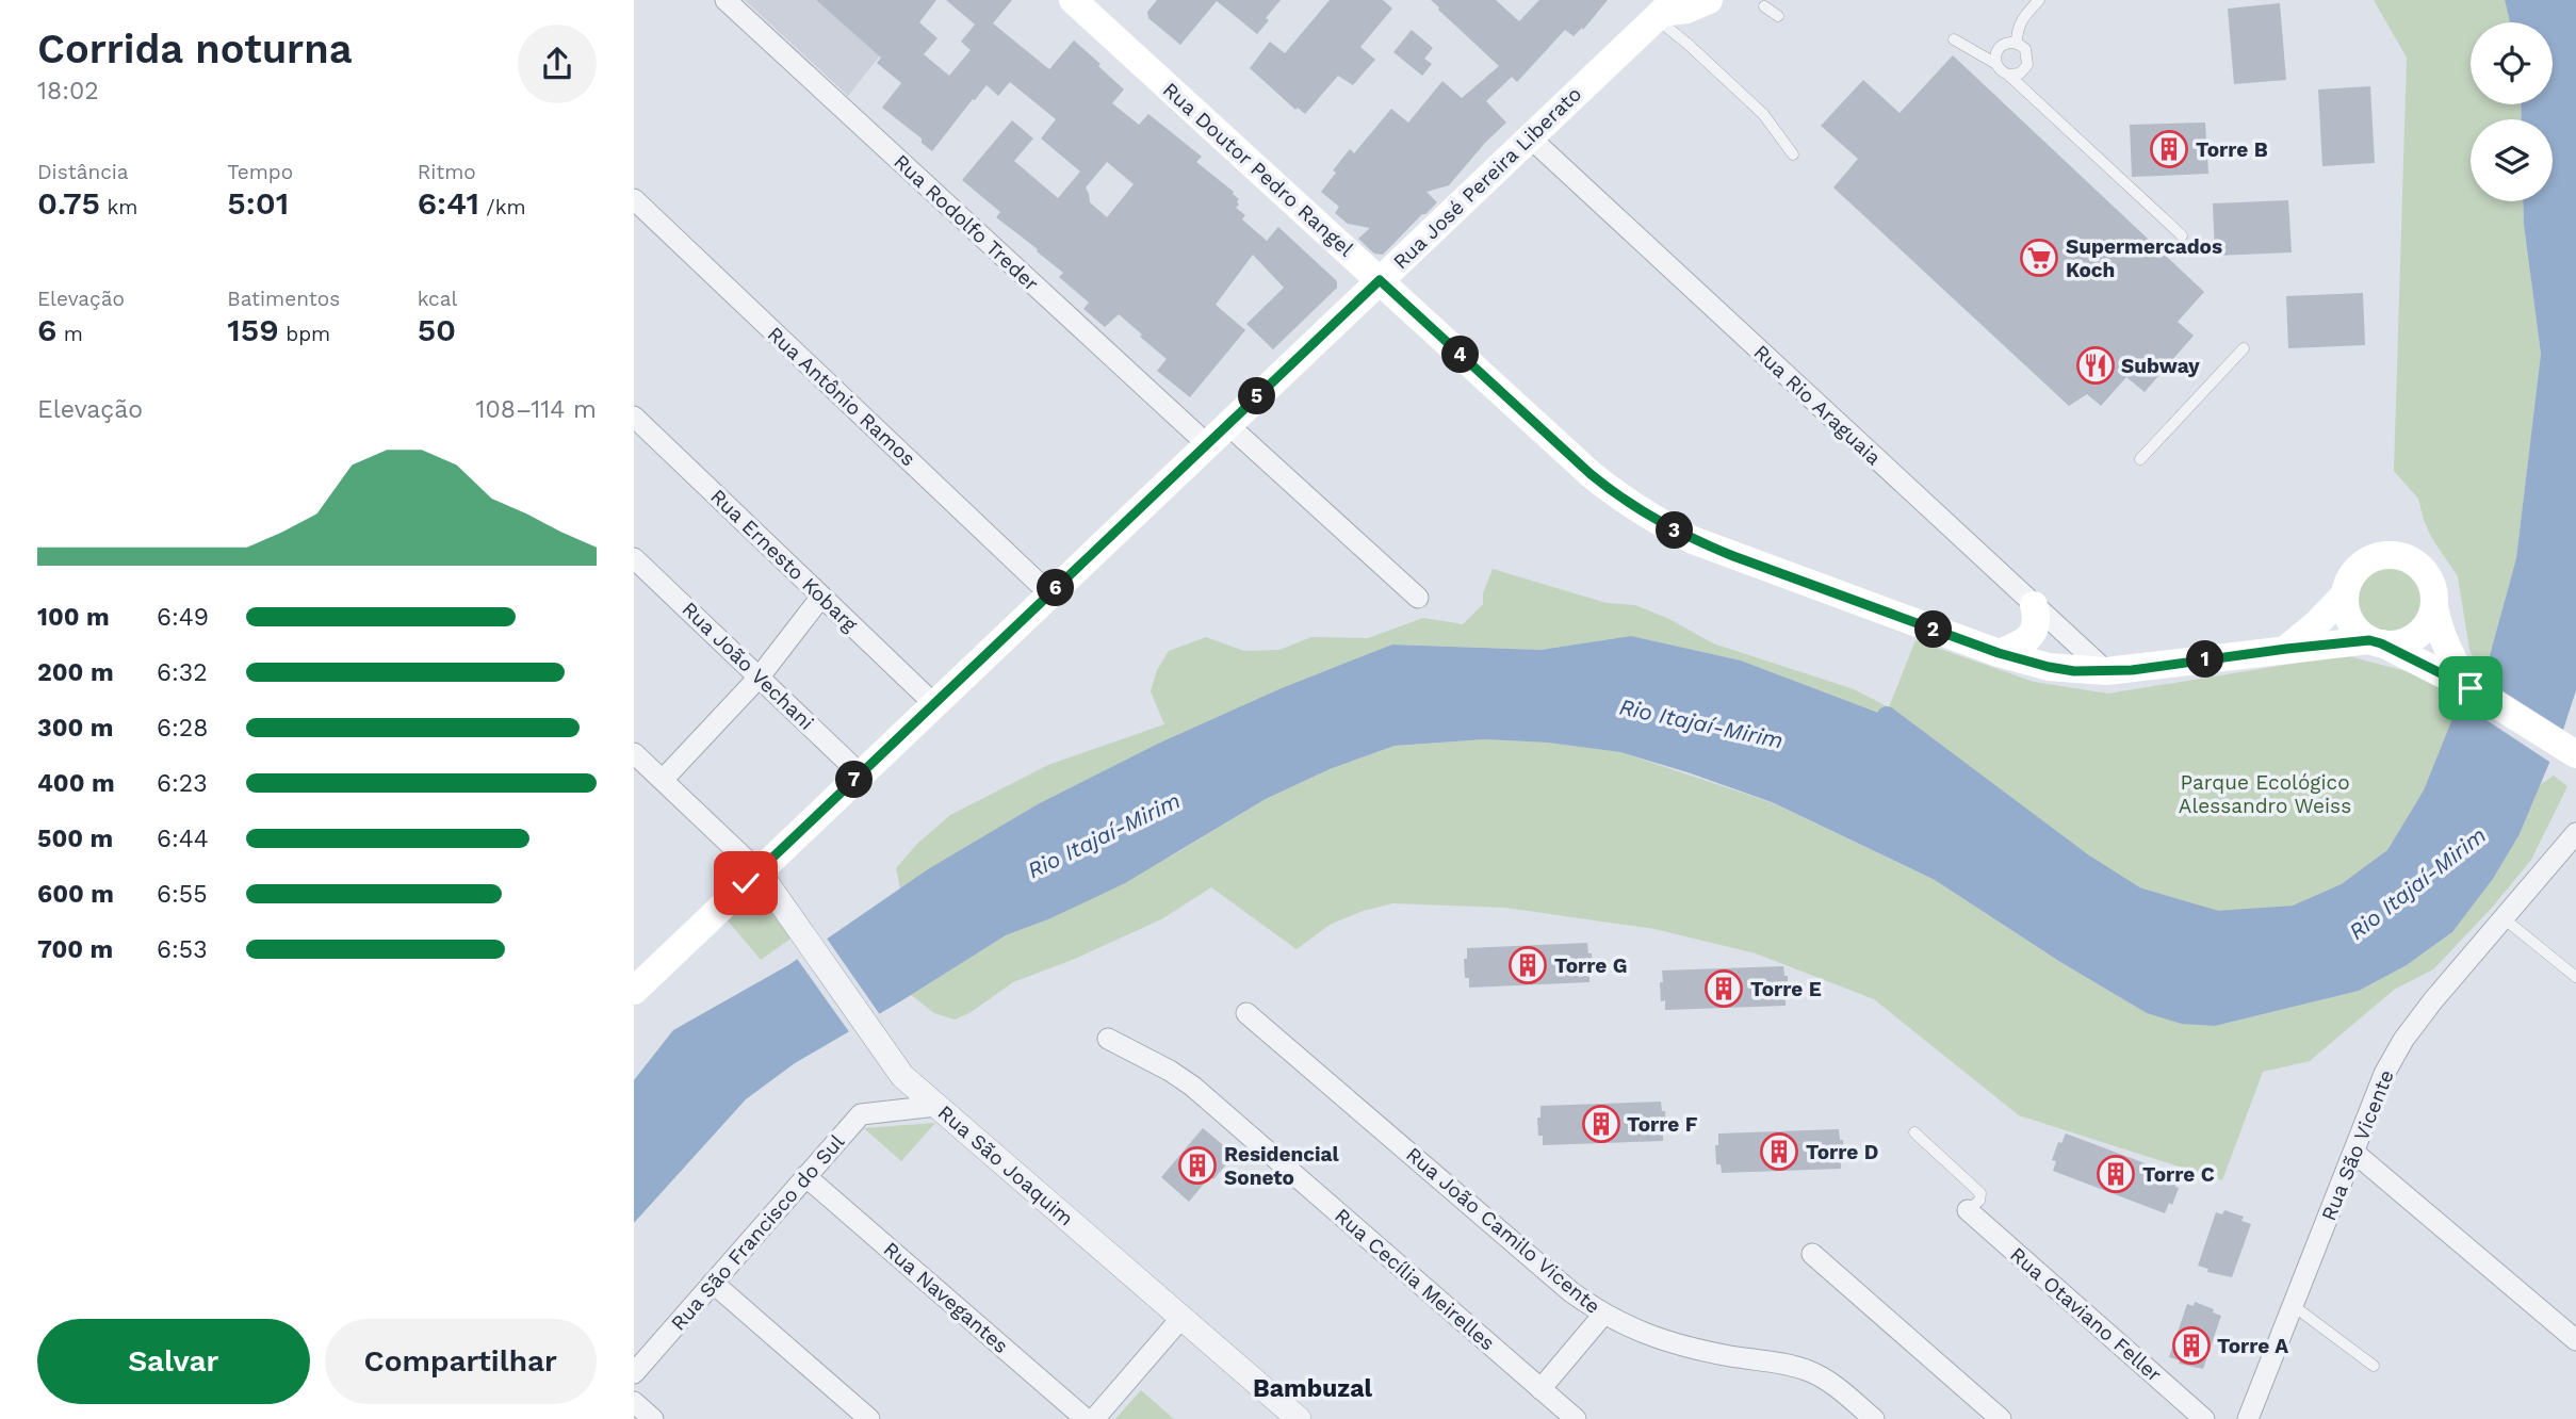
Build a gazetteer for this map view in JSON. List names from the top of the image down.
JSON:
{
  "streets": {
    "main road": ["Rua Doutor Pedro Rangel", "Rua José Pereira Liberato"],
    "street": [
      "Rua Rodolfo Treder",
      "Rua Antônio Ramos",
      "Rua Rio Araguaia",
      "Rua Ernesto Kobarg",
      "Rua João Vechani",
      "Rua São Vicente",
      "Rua São Joaquim",
      "Rua João Camilo Vicente",
      "Rua São Francisco do Sul",
      "Rua Cecília Meirelles",
      "Rua Navegantes",
      "Rua Otaviano Feller"
    ]
  },
  "crossings": [
    ["Rua Doutor Pedro Rangel", "Rua José Pereira Liberato"],
    ["Rua Doutor Pedro Rangel", "Rua Rio Araguaia"],
    ["Rua José Pereira Liberato", "Rua Rodolfo Treder"],
    ["Rua José Pereira Liberato", "Rua Antônio Ramos"],
    ["Rua José Pereira Liberato", "Rua Rio Araguaia"],
    ["Rua José Pereira Liberato", "Rua Ernesto Kobarg"],
    ["Rua José Pereira Liberato", "Rua João Vechani"],
    ["Rua José Pereira Liberato", "Rua São Joaquim"],
    ["Rua São Joaquim", "Rua São Francisco do Sul"],
    ["Rua São Francisco do Sul", "Rua Navegantes"]
  ],
  "districts": ["Bambuzal"],
  "water": ["Rio Itajaí-Mirim"],
  "parks": ["Parque Ecológico Alessandro Weiss"],
  "places": {
    "building": [
      "Torre B",
      "Torre G",
      "Torre E",
      "Torre F",
      "Torre D",
      "Residencial Soneto",
      "Torre C",
      "Torre A"
    ],
    "supermarket": ["Supermercados Koch"],
    "restaurant": ["Subway"]
  },
  "page": {
    "heading": ["Corrida noturna", "18:02"],
    "stats": [
      ["Distância", "0.75 km"],
      ["Tempo", "5:01"],
      ["Ritmo", "6:41 /km"],
      ["Elevação", "6 m"],
      ["Batimentos", "159 bpm"],
      ["kcal", "50"]
    ],
    "pins": [
      "4",
      "5",
      "3",
      "6",
      "2",
      "1",
      "7"
    ],
    "chart": ["Elevação", "108–114 m"],
    "list": [
      {
        "name": "100 m",
        "note": "6:49"
      },
      {
        "name": "200 m",
        "note": "6:32"
      },
      {
        "name": "300 m",
        "note": "6:28"
      },
      {
        "name": "400 m",
        "note": "6:23"
      },
      {
        "name": "500 m",
        "note": "6:44"
      },
      {
        "name": "600 m",
        "note": "6:55"
      },
      {
        "name": "700 m",
        "note": "6:53"
      }
    ],
    "buttons": ["Salvar", "Compartilhar"]
  }
}
